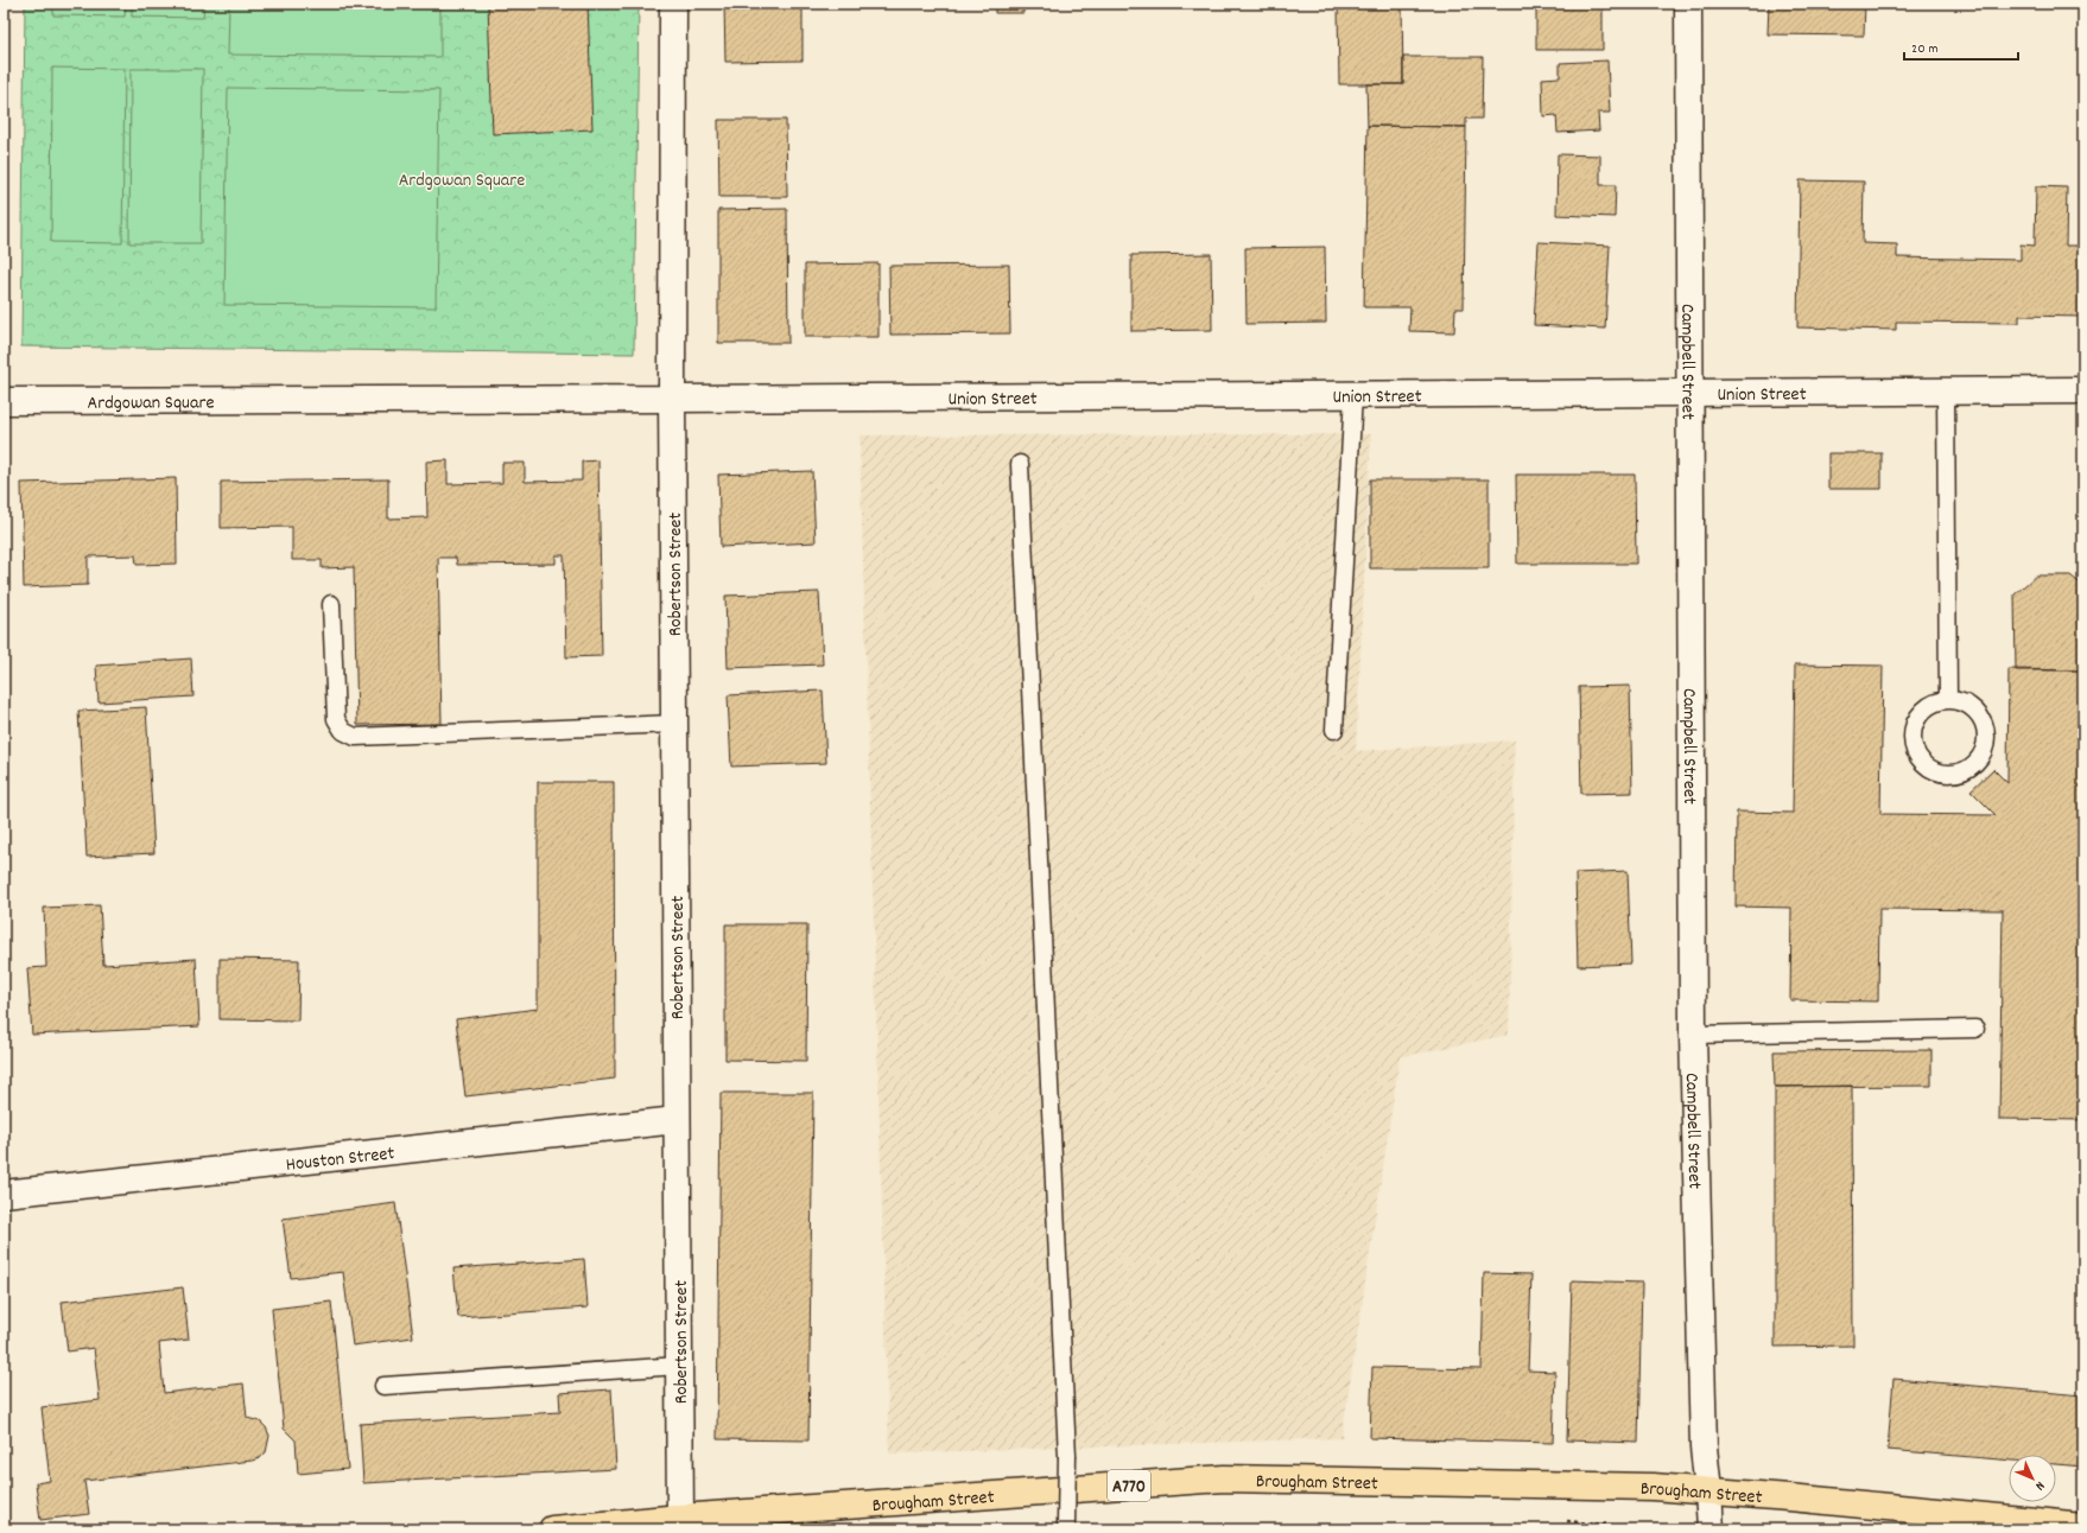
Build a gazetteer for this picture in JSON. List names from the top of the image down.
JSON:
{
  "streets": {
    "main road": ["Brougham Street", "A770"],
    "street": [
      "Campbell Street",
      "Union Street",
      "Ardgowan Square",
      "Robertson Street",
      "Houston Street"
    ]
  },
  "crossings": [
    ["Campbell Street", "Union Street"],
    ["Campbell Street", "Brougham Street"],
    ["Union Street", "Ardgowan Square"],
    ["Union Street", "Robertson Street"],
    ["Ardgowan Square", "Robertson Street"],
    ["Robertson Street", "Houston Street"],
    ["Robertson Street", "Brougham Street"]
  ],
  "parks": ["Ardgowan Square"],
  "scale_bar": "20 m",
  "north": "bottom right"
}
